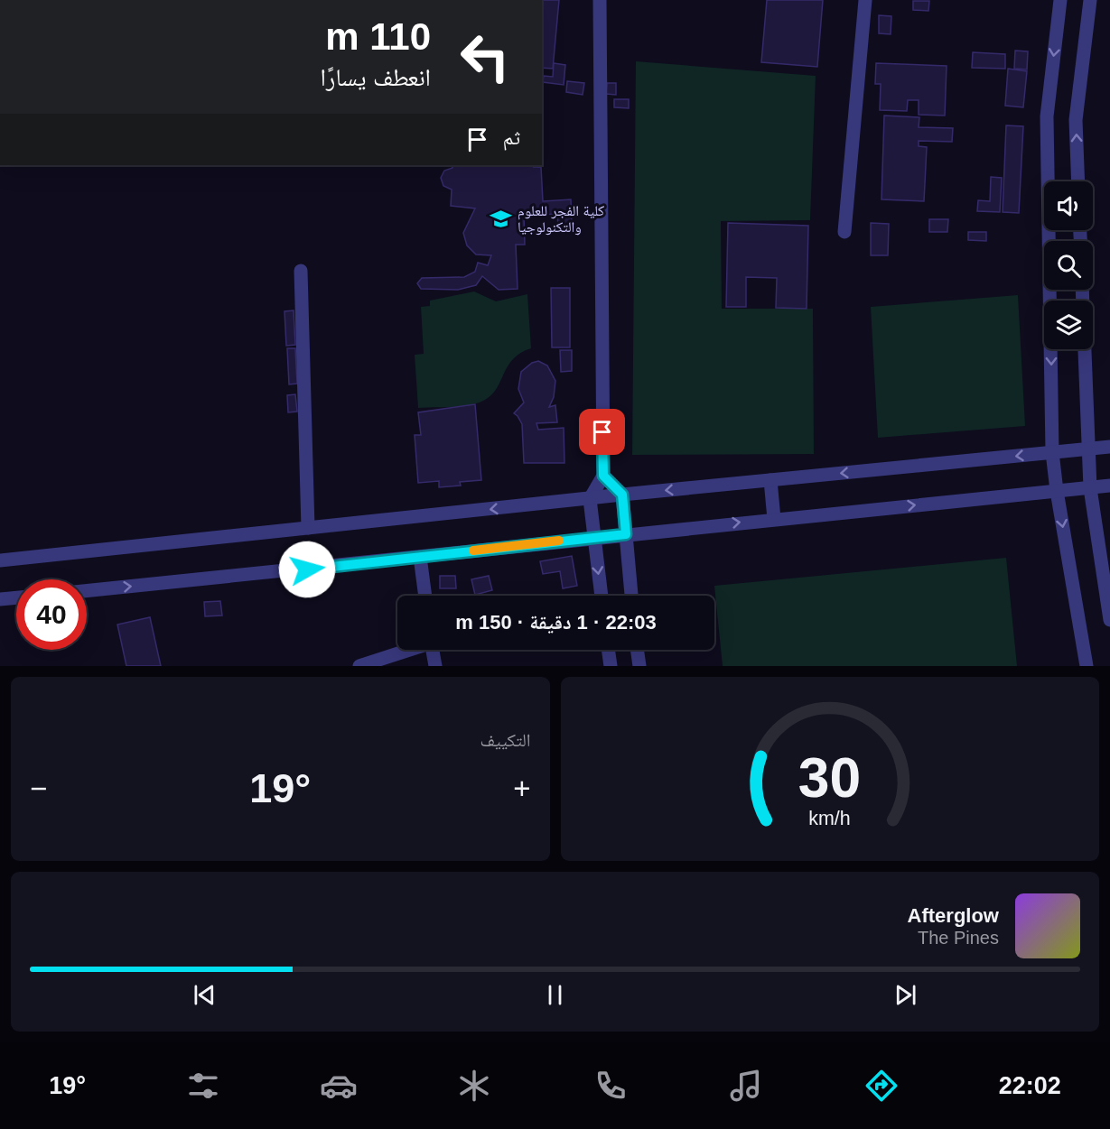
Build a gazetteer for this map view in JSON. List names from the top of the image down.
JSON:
{
  "places": {
    "school or university": ["كلية الفجر للعلوم والتكنولوجيا"]
  },
  "page": {
    "turn": ["110 m", "انعطف يسارًا"],
    "then": "ثم",
    "limit": "40",
    "trip": "22:03 · 1 دقيقة · 150 m",
    "tile": "التكييف",
    "heat": ["−", "19°", "+"],
    "song": ["Afterglow", "The Pines"],
    "tabs": ["22:02", "19°"],
    "gauge": ["30", "km/h"]
  }
}
